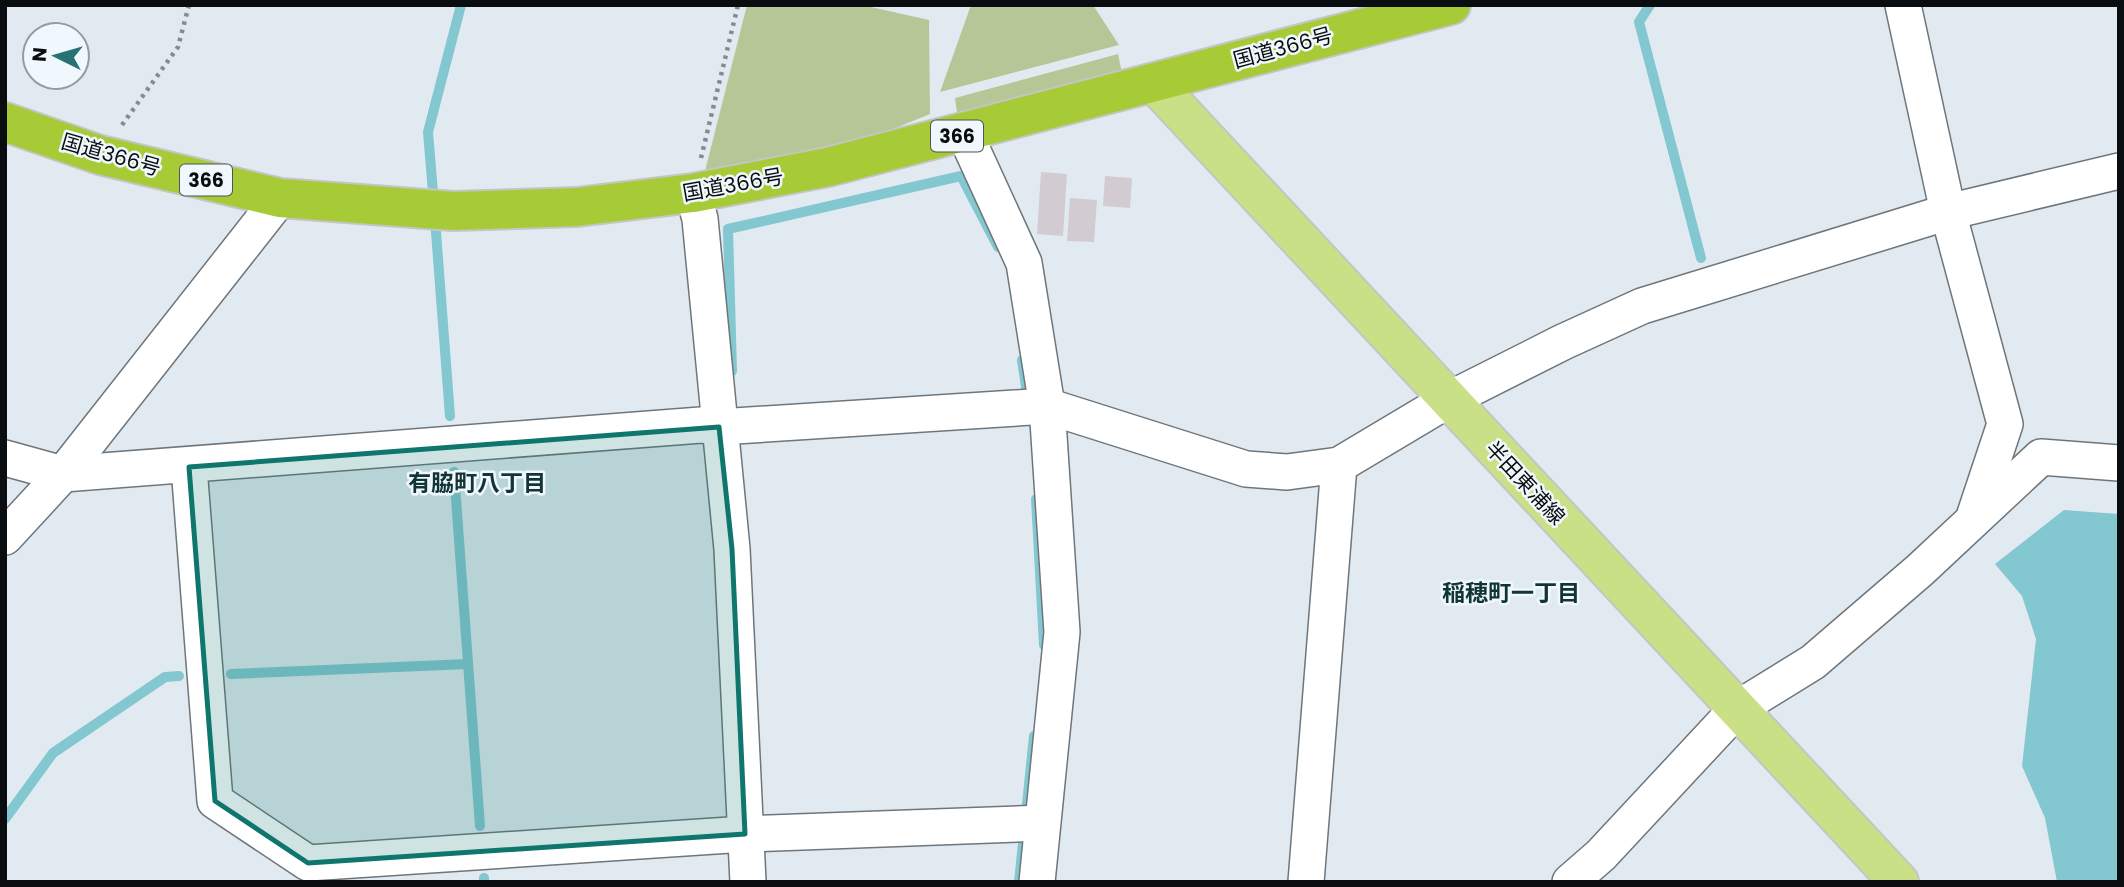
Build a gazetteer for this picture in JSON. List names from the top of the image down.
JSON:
{
  "streets": {
    "highway": ["国道366号", "366"],
    "main road": ["半田東浦線"]
  },
  "crossings": [
    ["国道366号", "半田東浦線"]
  ],
  "districts": ["有脇町八丁目", "稲穂町一丁目"],
  "north": "left"
}
